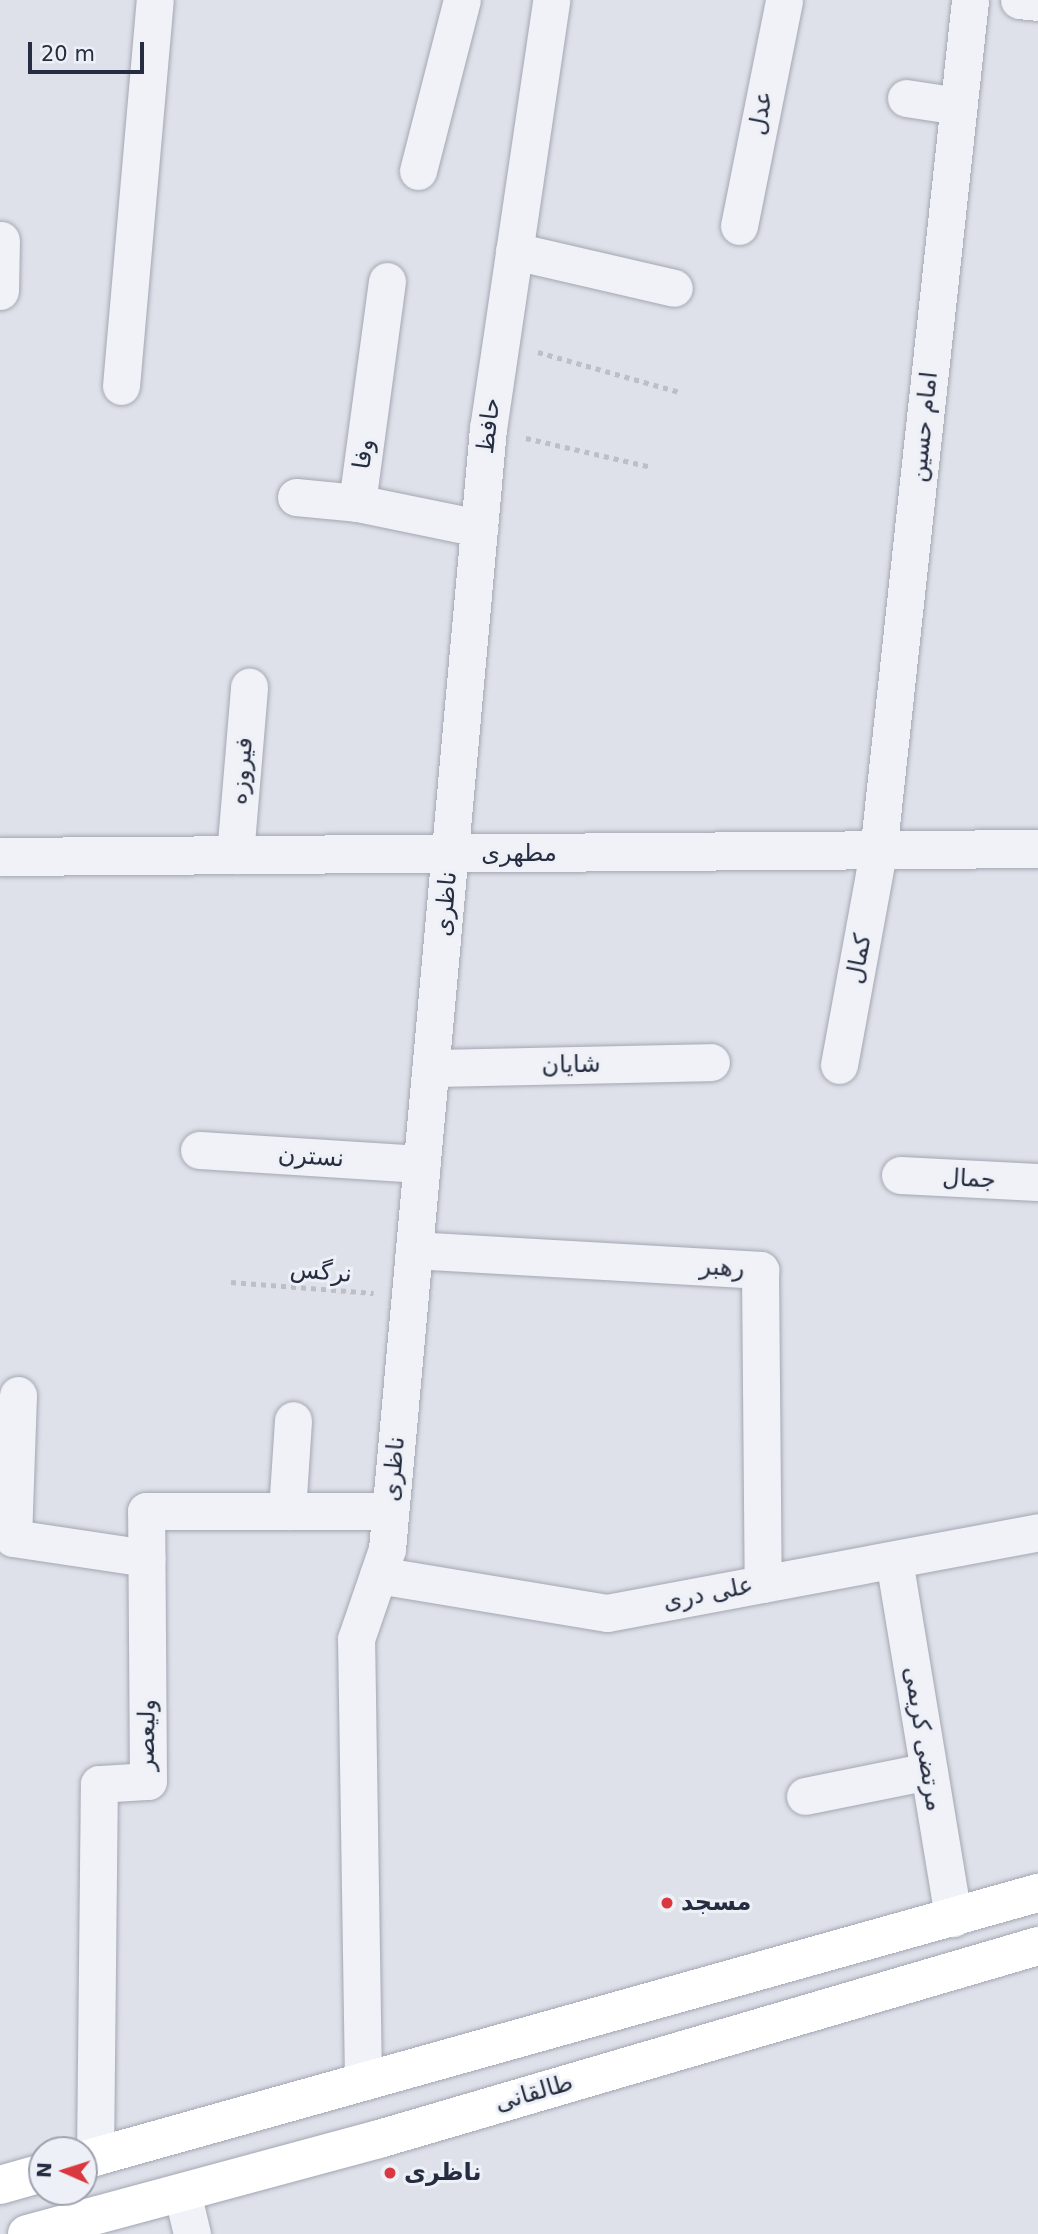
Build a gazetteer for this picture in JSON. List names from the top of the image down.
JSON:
{
  "streets": {
    "main road": ["طالقانی"],
    "street": [
      "عدل",
      "حافظ",
      "امام حسین",
      "وفا",
      "فیروزه",
      "مطهری",
      "ناظری",
      "کمال",
      "شایان",
      "نسترن",
      "جمال",
      "رهبر",
      "علی دری",
      "ولیعصر",
      "مرتضی کریمی"
    ],
    "path": ["نرگس"]
  },
  "crossings": [
    ["حافظ", "وفا"],
    ["حافظ", "مطهری"],
    ["حافظ", "ناظری"],
    ["امام حسین", "مطهری"],
    ["امام حسین", "کمال"],
    ["فیروزه", "مطهری"],
    ["مطهری", "ناظری"],
    ["مطهری", "کمال"],
    ["ناظری", "شایان"],
    ["ناظری", "نسترن"],
    ["ناظری", "رهبر"],
    ["ناظری", "نرگس"],
    ["ناظری", "علی دری"],
    ["ناظری", "ولیعصر"],
    ["رهبر", "علی دری"],
    ["علی دری", "مرتضی کریمی"]
  ],
  "places": ["مسجد", "ناظری"],
  "scale_bar": "20 m",
  "north": "left"
}
